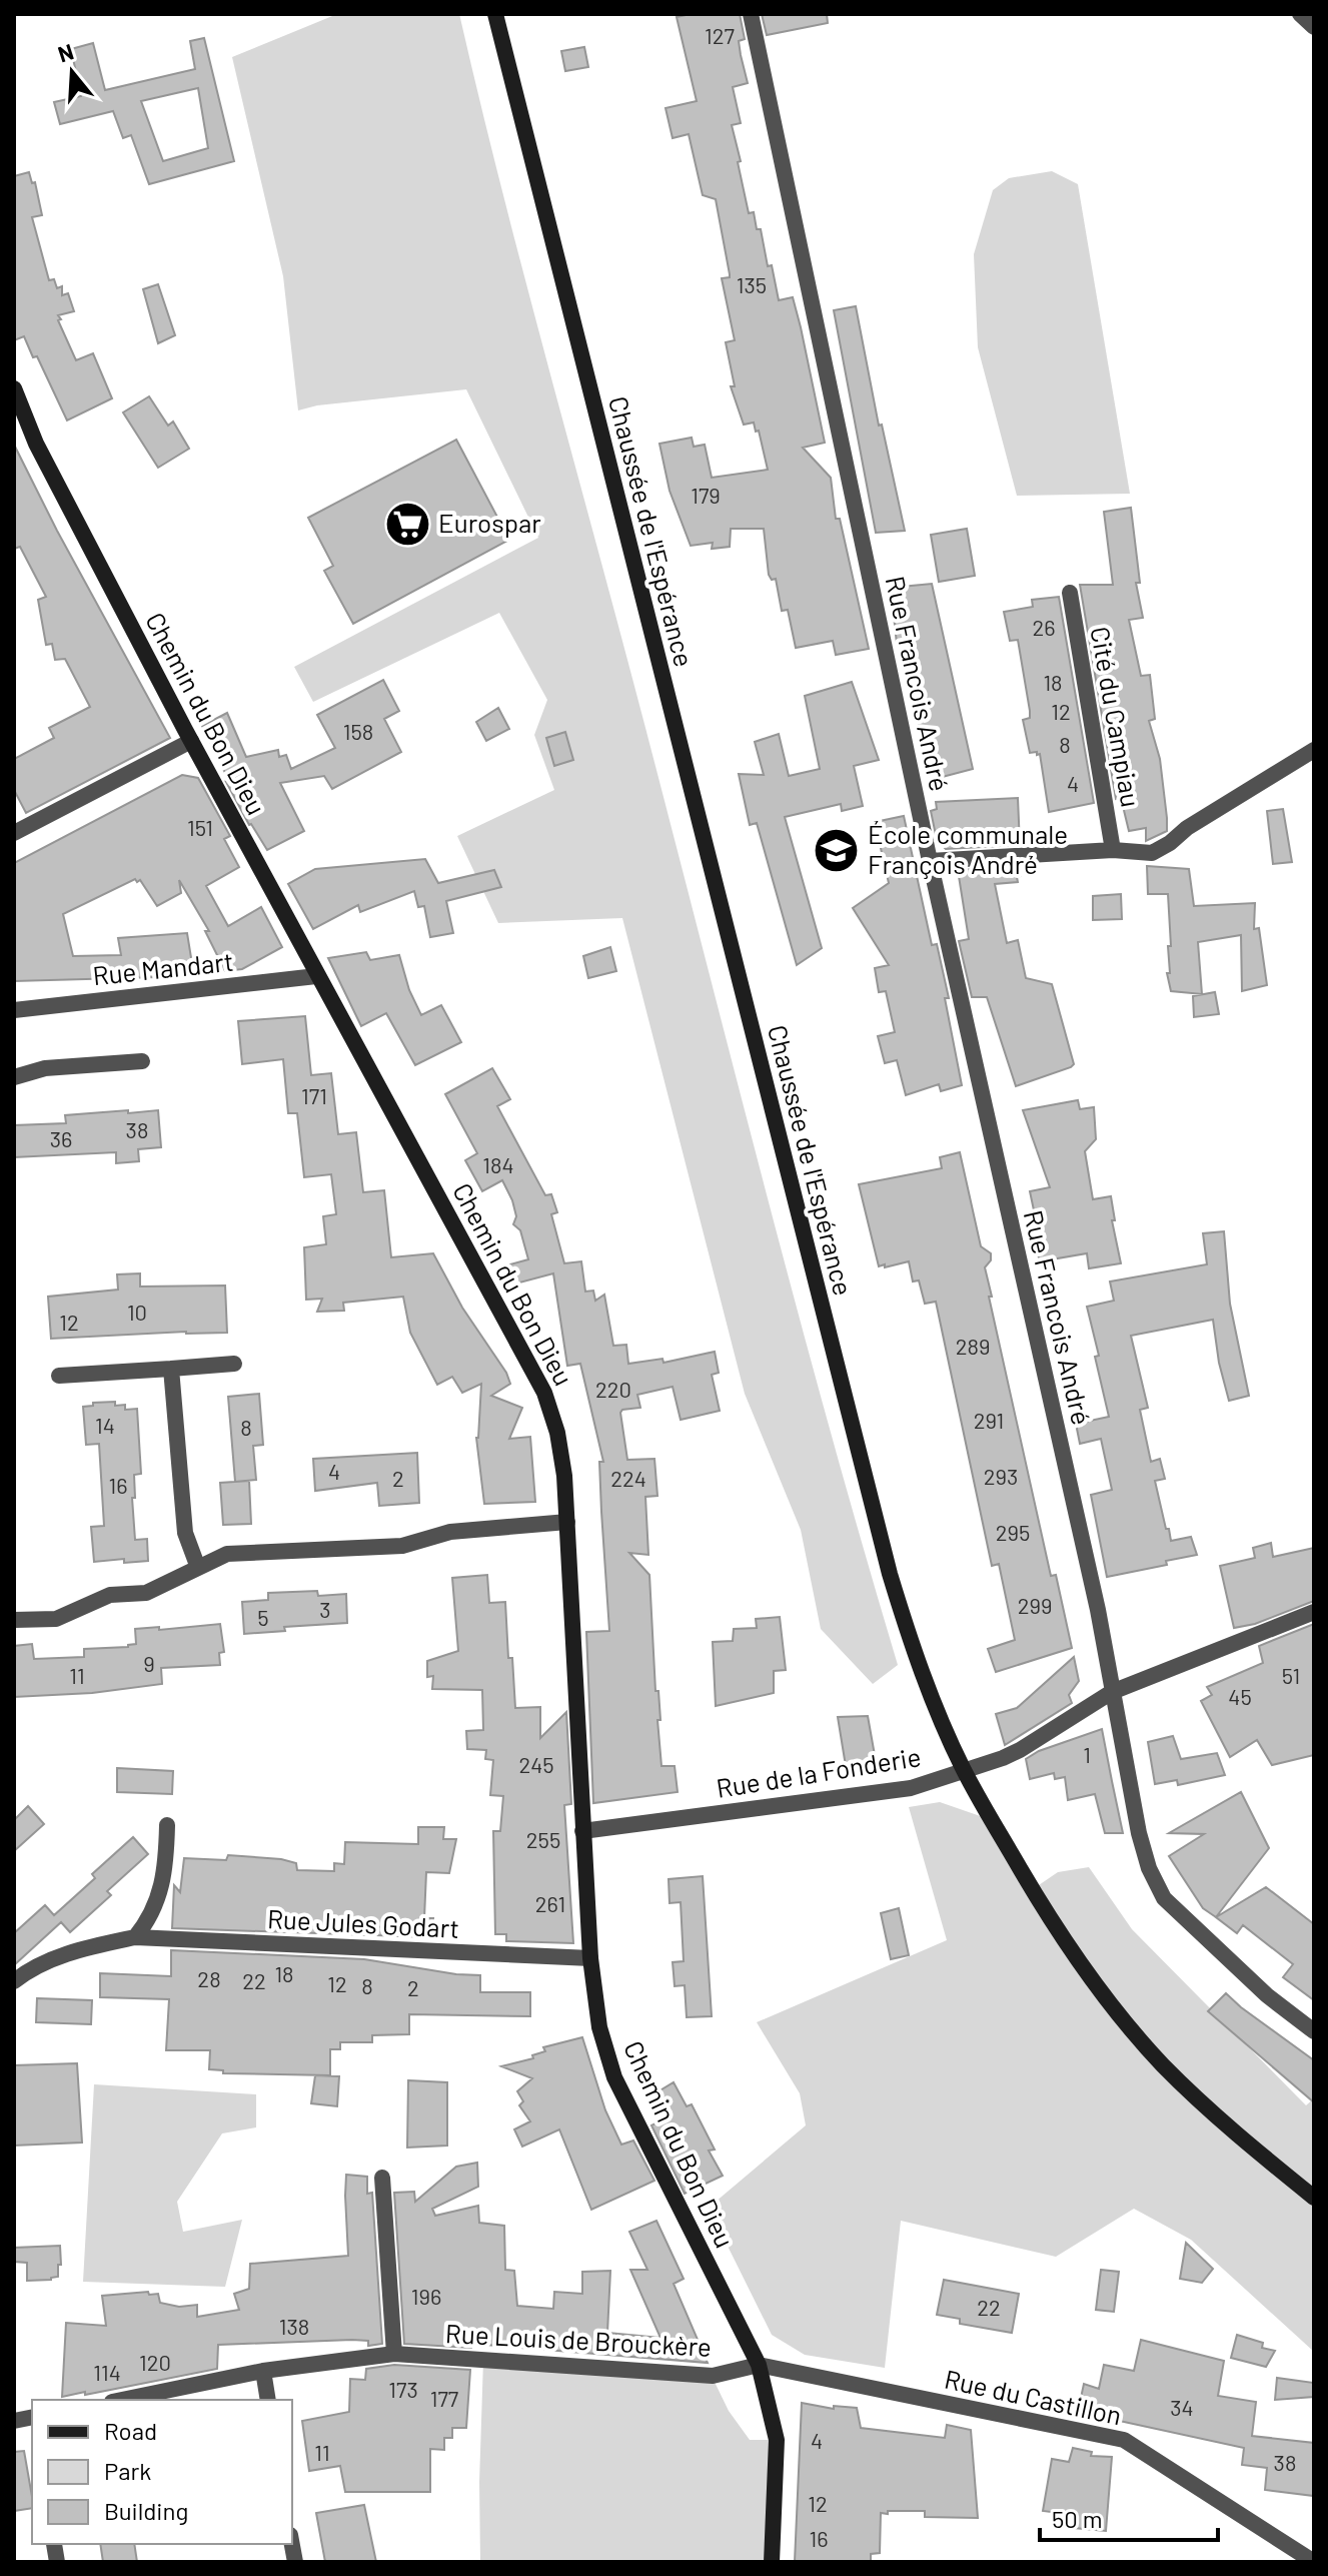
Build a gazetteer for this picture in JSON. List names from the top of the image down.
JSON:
{
  "streets": {
    "main road": ["Chaussée de l'Espérance", "Chemin du Bon Dieu"],
    "street": [
      "Rue Francois André",
      "Cité du Campiau",
      "Rue Mandart",
      "Rue de la Fonderie",
      "Rue Jules Godart",
      "Rue Louis de Brouckère",
      "Rue du Castillon"
    ]
  },
  "crossings": [
    ["Chaussée de l'Espérance", "Rue de la Fonderie"],
    ["Rue Francois André", "Rue de la Fonderie"],
    ["Chemin du Bon Dieu", "Rue Mandart"],
    ["Chemin du Bon Dieu", "Rue de la Fonderie"],
    ["Chemin du Bon Dieu", "Rue Jules Godart"],
    ["Chemin du Bon Dieu", "Rue Louis de Brouckère"],
    ["Chemin du Bon Dieu", "Rue du Castillon"],
    ["Rue Louis de Brouckère", "Rue du Castillon"]
  ],
  "places": {
    "supermarket": ["Eurospar"],
    "school or university": ["École communale François André"]
  },
  "house_numbers": [
    "127",
    "135",
    "179",
    "26",
    "18",
    "12",
    "158",
    "8",
    "4",
    "151",
    "171",
    "38",
    "36",
    "184",
    "10",
    "12",
    "289",
    "220",
    "291",
    "14",
    "8",
    "4",
    "293",
    "2",
    "224",
    "16",
    "295",
    "299",
    "3",
    "5",
    "9",
    "11",
    "51",
    "45",
    "1",
    "245",
    "255",
    "261",
    "18",
    "28",
    "22",
    "12",
    "8",
    "2",
    "196",
    "22",
    "138",
    "120",
    "114",
    "173",
    "177",
    "34",
    "4",
    "11",
    "38",
    "12",
    "16"
  ],
  "legend": ["Road", "Park", "Building"],
  "scale_bar": "50 m",
  "north": "top"
}
